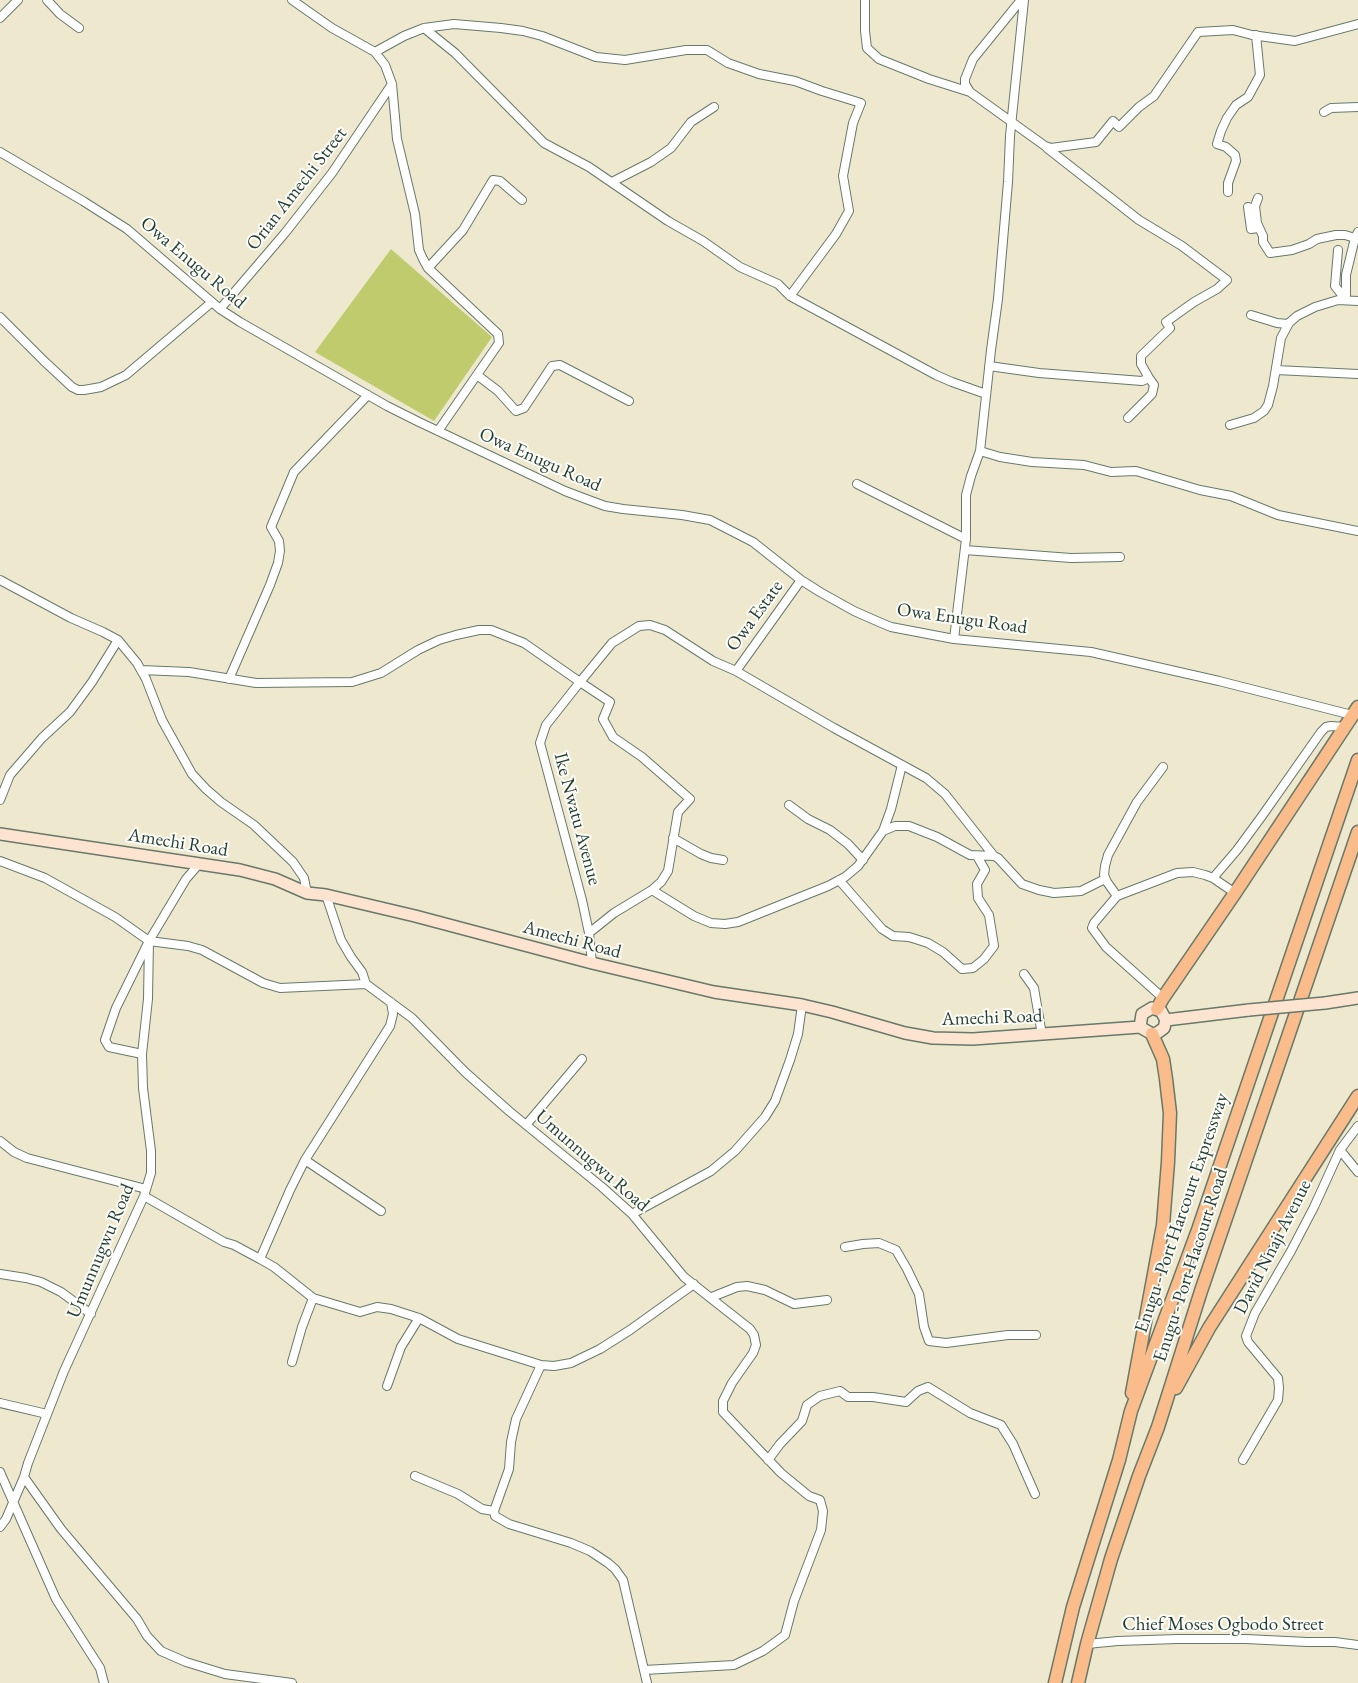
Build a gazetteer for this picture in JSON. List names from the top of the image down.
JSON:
{
  "streets": {
    "highway": ["Enugu - Port Harcourt Expressway", "Enugu - Port Hacourt Road"],
    "main road": ["Amechi Road"],
    "street": [
      "Orian Amechi Street",
      "Owa Enugu Road",
      "Owa Estate",
      "Ike Nwatu Avenue",
      "Umunnugwu Road",
      "David Nnaji Avenue",
      "Chief Moses Ogbodo Street"
    ]
  },
  "crossings": [
    ["Orian Amechi Street", "Owa Enugu Road"],
    ["Owa Enugu Road", "Owa Estate"],
    ["Owa Estate", "Ike Nwatu Avenue"],
    ["Ike Nwatu Avenue", "Amechi Road"],
    ["Amechi Road", "Umunnugwu Road"],
    ["Enugu - Port Hacourt Road", "Chief Moses Ogbodo Street"]
  ]
}
